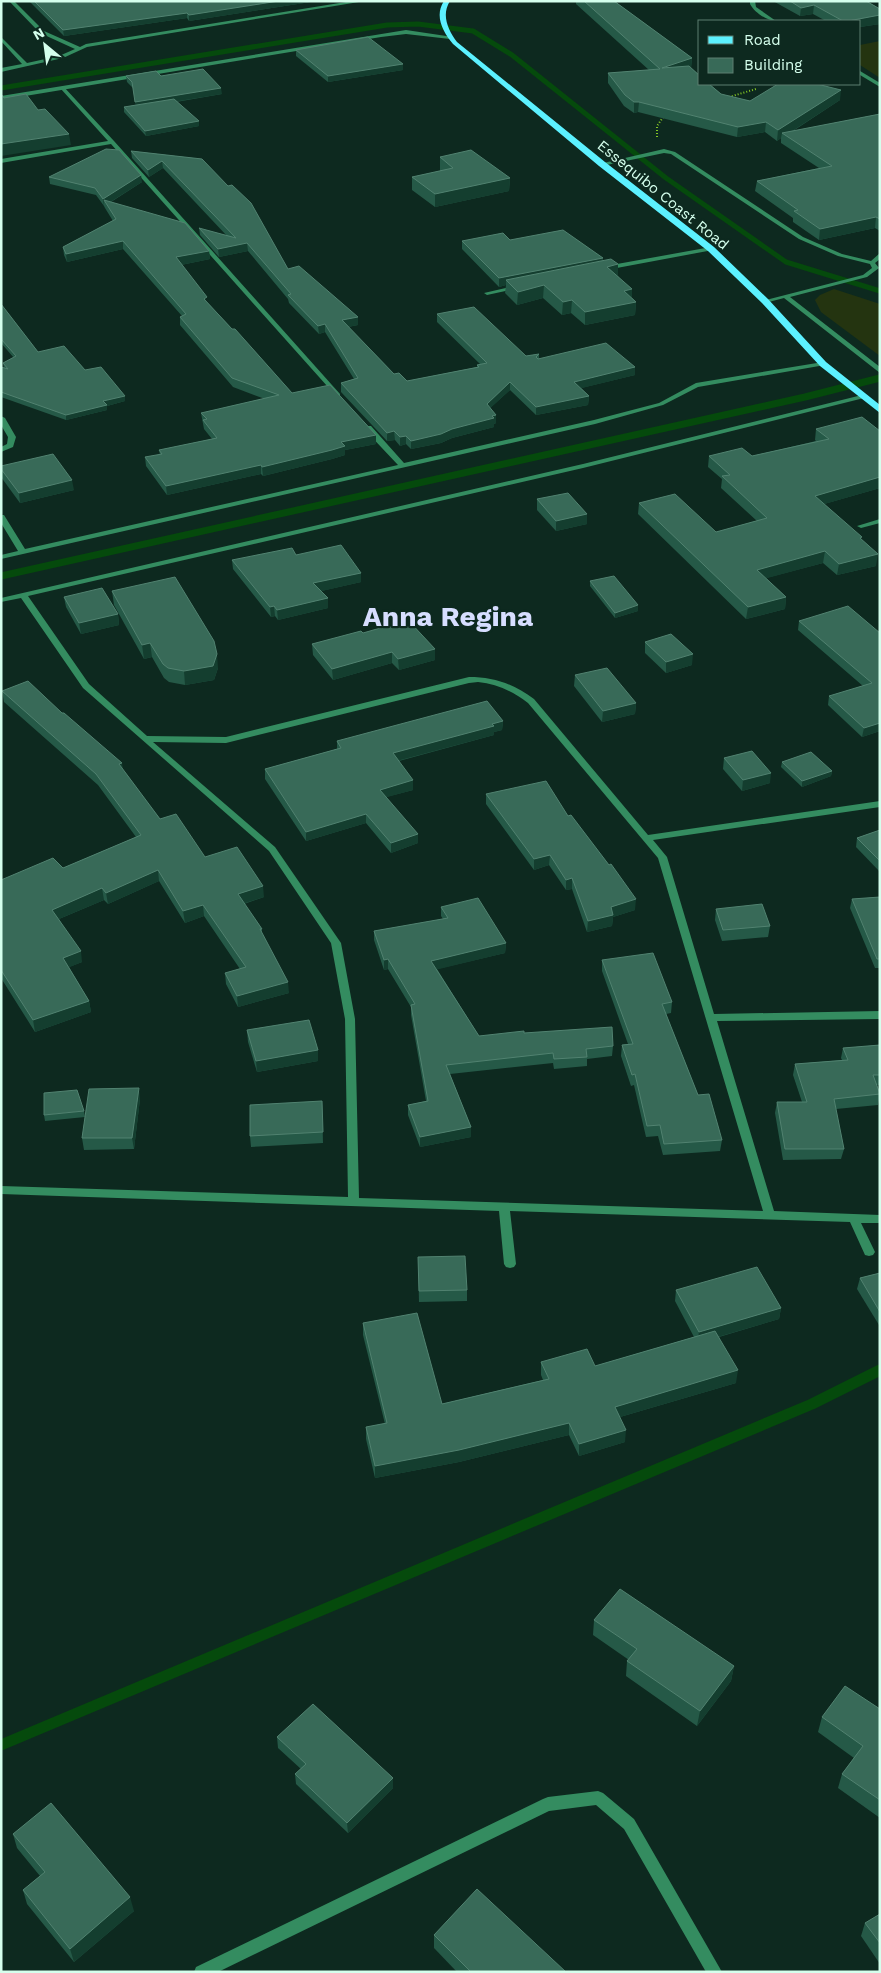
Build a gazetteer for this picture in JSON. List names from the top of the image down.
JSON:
{
  "streets": {
    "main road": ["Essequibo Coast Road"]
  },
  "districts": ["Anna Regina"],
  "legend": ["Road", "Building"],
  "north": "top left"
}
